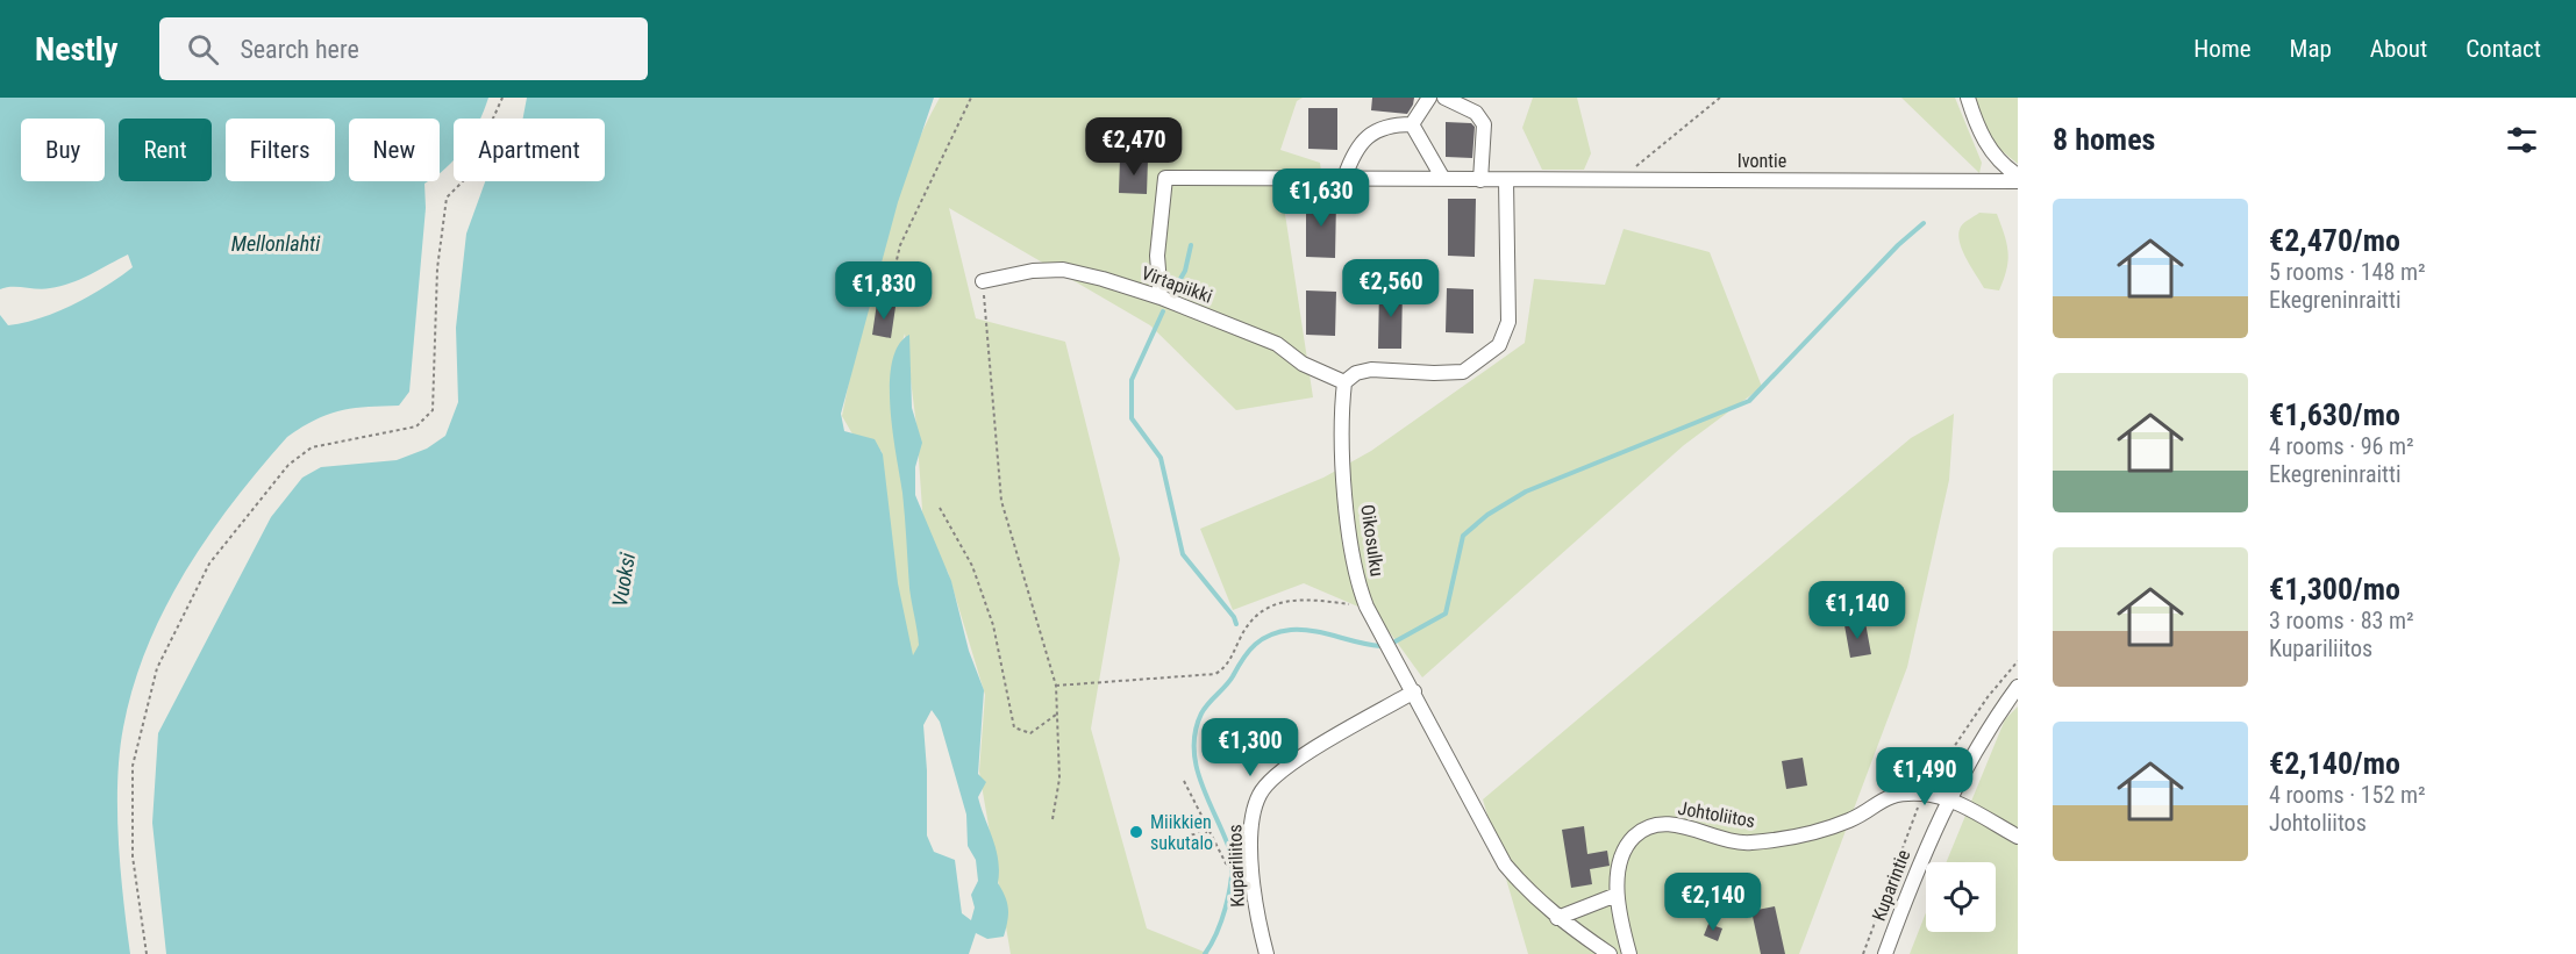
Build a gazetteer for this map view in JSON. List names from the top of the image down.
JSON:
{
  "streets": {
    "street": [
      "Ivontie",
      "Virtapiikki",
      "Oikosulku",
      "Johtoliitos",
      "Kupariliitos",
      "Kuparintie"
    ]
  },
  "crossings": [
    ["Ivontie", "Virtapiikki"],
    ["Virtapiikki", "Oikosulku"],
    ["Oikosulku", "Kupariliitos"],
    ["Johtoliitos", "Kuparintie"]
  ],
  "water": ["Mellonlahti", "Vuoksi"],
  "places": ["Miikkien sukutalo"],
  "page": {
    "header": "Nestly",
    "search": "Search here",
    "nav": [
      "Home",
      "Map",
      "About",
      "Contact"
    ],
    "heading": "8 homes",
    "price": [
      "€2,470",
      "€1,630",
      "€2,560",
      "€1,830",
      "€1,140",
      "€1,300",
      "€1,490",
      "€2,140"
    ],
    "chip": [
      "Buy",
      "Rent",
      "Filters",
      "New",
      "Apartment"
    ],
    "list": [
      {
        "name": "€2,470/mo",
        "note": "5 rooms · 148 m² · Ekegreninraitti"
      },
      {
        "name": "€1,630/mo",
        "note": "4 rooms · 96 m² · Ekegreninraitti"
      },
      {
        "name": "€1,300/mo",
        "note": "3 rooms · 83 m² · Kupariliitos"
      },
      {
        "name": "€2,140/mo",
        "note": "4 rooms · 152 m² · Johtoliitos"
      }
    ]
  }
}
